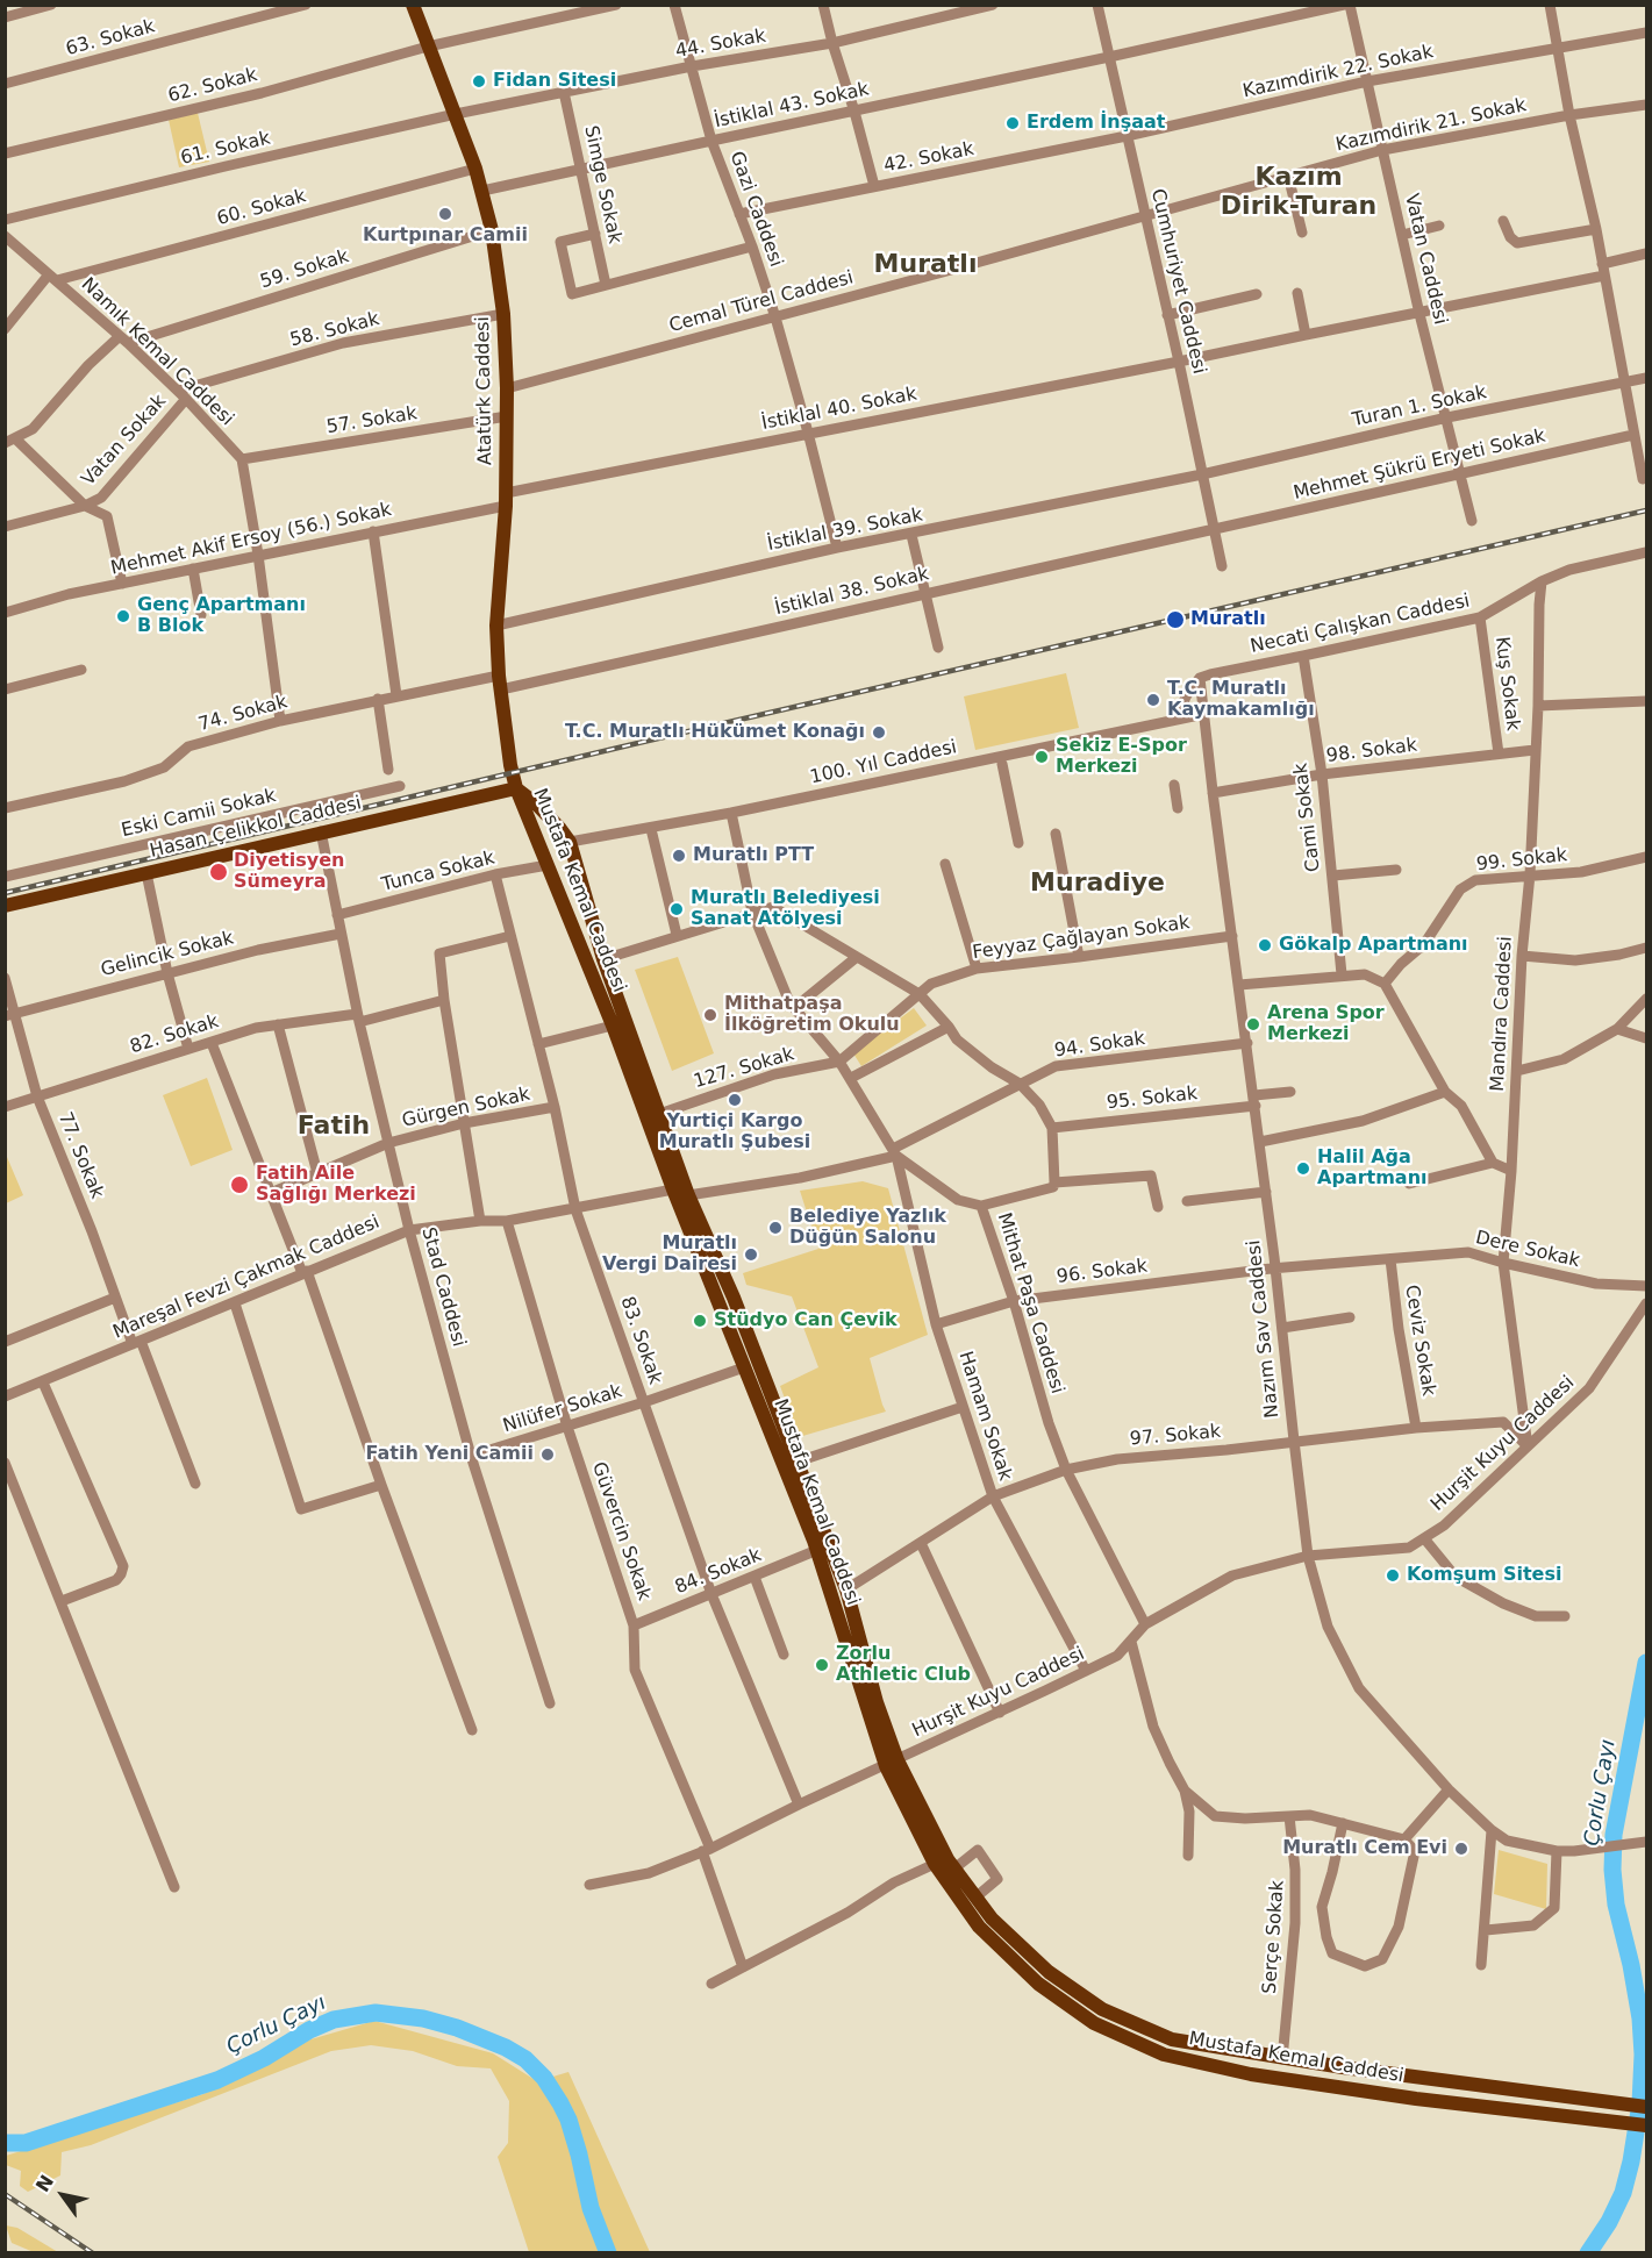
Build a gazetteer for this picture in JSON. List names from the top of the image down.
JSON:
{
  "streets": {
    "main road": ["Atatürk Caddesi", "Hasan Çelikkol Caddesi", "Mustafa Kemal Caddesi"],
    "street": [
      "63. Sokak",
      "44. Sokak",
      "Kazımdirik 22. Sokak",
      "62. Sokak",
      "İstiklal 43. Sokak",
      "Kazımdirik 21. Sokak",
      "61. Sokak",
      "42. Sokak",
      "Simge Sokak",
      "60. Sokak",
      "Gazi Caddesi",
      "Vatan Caddesi",
      "59. Sokak",
      "Cumhuriyet Caddesi",
      "Cemal Türel Caddesi",
      "58. Sokak",
      "Namık Kemal Caddesi",
      "Turan 1. Sokak",
      "İstiklal 40. Sokak",
      "57. Sokak",
      "Vatan Sokak",
      "Mehmet Şükrü Eryeti Sokak",
      "İstiklal 39. Sokak",
      "Mehmet Akif Ersoy (56.) Sokak",
      "İstiklal 38. Sokak",
      "Necati Çalışkan Caddesi",
      "Kuş Sokak",
      "74. Sokak",
      "98. Sokak",
      "100. Yıl Caddesi",
      "Eski Camii Sokak",
      "Cami Sokak",
      "99. Sokak",
      "Tunca Sokak",
      "Feyyaz Çağlayan Sokak",
      "Gelincik Sokak",
      "Mandıra Caddesi",
      "82. Sokak",
      "94. Sokak",
      "127. Sokak",
      "95. Sokak",
      "Gürgen Sokak",
      "77. Sokak",
      "Dere Sokak",
      "96. Sokak",
      "Mareşal Fevzi Çakmak Caddesi",
      "Stad Caddesi",
      "Mithat Paşa Caddesi",
      "Nazım Sav Caddesi",
      "83. Sokak",
      "Ceviz Sokak",
      "Nilüfer Sokak",
      "Hamam Sokak",
      "97. Sokak",
      "Hurşit Kuyu Caddesi",
      "Güvercin Sokak",
      "84. Sokak",
      "Serçe Sokak"
    ]
  },
  "crossings": [
    ["44. Sokak", "61. Sokak"],
    ["44. Sokak", "Simge Sokak"],
    ["44. Sokak", "Gazi Caddesi"],
    ["44. Sokak", "Atatürk Caddesi"],
    ["Kazımdirik 22. Sokak", "42. Sokak"],
    ["Kazımdirik 22. Sokak", "Vatan Caddesi"],
    ["Kazımdirik 22. Sokak", "Cumhuriyet Caddesi"],
    ["62. Sokak", "Atatürk Caddesi"],
    ["İstiklal 43. Sokak", "Simge Sokak"],
    ["İstiklal 43. Sokak", "Gazi Caddesi"],
    ["İstiklal 43. Sokak", "Cumhuriyet Caddesi"],
    ["İstiklal 43. Sokak", "Atatürk Caddesi"],
    ["Kazımdirik 21. Sokak", "Vatan Caddesi"],
    ["Kazımdirik 21. Sokak", "Cumhuriyet Caddesi"],
    ["Kazımdirik 21. Sokak", "Cemal Türel Caddesi"],
    ["61. Sokak", "Atatürk Caddesi"],
    ["42. Sokak", "Gazi Caddesi"],
    ["42. Sokak", "Cumhuriyet Caddesi"],
    ["60. Sokak", "Namık Kemal Caddesi"],
    ["60. Sokak", "Atatürk Caddesi"],
    ["Gazi Caddesi", "Cemal Türel Caddesi"],
    ["Gazi Caddesi", "İstiklal 40. Sokak"],
    ["Gazi Caddesi", "İstiklal 39. Sokak"],
    ["Vatan Caddesi", "Turan 1. Sokak"],
    ["Vatan Caddesi", "İstiklal 40. Sokak"],
    ["Vatan Caddesi", "Mehmet Şükrü Eryeti Sokak"],
    ["59. Sokak", "Namık Kemal Caddesi"],
    ["59. Sokak", "Atatürk Caddesi"],
    ["Cumhuriyet Caddesi", "Cemal Türel Caddesi"],
    ["Cumhuriyet Caddesi", "Turan 1. Sokak"],
    ["Cumhuriyet Caddesi", "İstiklal 40. Sokak"],
    ["Cumhuriyet Caddesi", "Mehmet Şükrü Eryeti Sokak"],
    ["Cumhuriyet Caddesi", "İstiklal 39. Sokak"],
    ["Cumhuriyet Caddesi", "İstiklal 38. Sokak"],
    ["Cemal Türel Caddesi", "Atatürk Caddesi"],
    ["58. Sokak", "Namık Kemal Caddesi"],
    ["58. Sokak", "Atatürk Caddesi"],
    ["58. Sokak", "Vatan Sokak"],
    ["Namık Kemal Caddesi", "57. Sokak"],
    ["Namık Kemal Caddesi", "Vatan Sokak"],
    ["Atatürk Caddesi", "İstiklal 40. Sokak"],
    ["Atatürk Caddesi", "57. Sokak"],
    ["Atatürk Caddesi", "İstiklal 39. Sokak"],
    ["Atatürk Caddesi", "Mehmet Akif Ersoy (56.) Sokak"],
    ["Atatürk Caddesi", "İstiklal 38. Sokak"],
    ["Atatürk Caddesi", "74. Sokak"],
    ["Atatürk Caddesi", "Hasan Çelikkol Caddesi"],
    ["Atatürk Caddesi", "Mustafa Kemal Caddesi"],
    ["Turan 1. Sokak", "İstiklal 39. Sokak"],
    ["İstiklal 40. Sokak", "Mehmet Akif Ersoy (56.) Sokak"],
    ["Mehmet Şükrü Eryeti Sokak", "İstiklal 38. Sokak"],
    ["İstiklal 38. Sokak", "74. Sokak"],
    ["Necati Çalışkan Caddesi", "Kuş Sokak"],
    ["Necati Çalışkan Caddesi", "Cami Sokak"],
    ["Necati Çalışkan Caddesi", "Mandıra Caddesi"],
    ["Necati Çalışkan Caddesi", "Nazım Sav Caddesi"],
    ["Kuş Sokak", "98. Sokak"],
    ["98. Sokak", "Cami Sokak"],
    ["98. Sokak", "Mandıra Caddesi"],
    ["98. Sokak", "Nazım Sav Caddesi"],
    ["100. Yıl Caddesi", "Mustafa Kemal Caddesi"],
    ["100. Yıl Caddesi", "Mithat Paşa Caddesi"],
    ["100. Yıl Caddesi", "Nazım Sav Caddesi"],
    ["Hasan Çelikkol Caddesi", "Mustafa Kemal Caddesi"],
    ["Hasan Çelikkol Caddesi", "Stad Caddesi"],
    ["99. Sokak", "Mandıra Caddesi"],
    ["Tunca Sokak", "Mustafa Kemal Caddesi"],
    ["Tunca Sokak", "Stad Caddesi"],
    ["Tunca Sokak", "83. Sokak"],
    ["Mustafa Kemal Caddesi", "94. Sokak"],
    ["Mustafa Kemal Caddesi", "127. Sokak"],
    ["Mustafa Kemal Caddesi", "Mareşal Fevzi Çakmak Caddesi"],
    ["Mustafa Kemal Caddesi", "Nilüfer Sokak"],
    ["Mustafa Kemal Caddesi", "97. Sokak"],
    ["Mustafa Kemal Caddesi", "Hurşit Kuyu Caddesi"],
    ["Mustafa Kemal Caddesi", "84. Sokak"],
    ["Mustafa Kemal Caddesi", "Serçe Sokak"],
    ["Feyyaz Çağlayan Sokak", "127. Sokak"],
    ["Feyyaz Çağlayan Sokak", "Mithat Paşa Caddesi"],
    ["Feyyaz Çağlayan Sokak", "Nazım Sav Caddesi"],
    ["Gelincik Sokak", "77. Sokak"],
    ["Gelincik Sokak", "Stad Caddesi"],
    ["Mandıra Caddesi", "Dere Sokak"],
    ["Mandıra Caddesi", "97. Sokak"],
    ["Mandıra Caddesi", "Hurşit Kuyu Caddesi"],
    ["82. Sokak", "77. Sokak"],
    ["82. Sokak", "Stad Caddesi"],
    ["94. Sokak", "Mithat Paşa Caddesi"],
    ["94. Sokak", "Nazım Sav Caddesi"],
    ["94. Sokak", "Hamam Sokak"],
    ["127. Sokak", "Mithat Paşa Caddesi"],
    ["95. Sokak", "Nazım Sav Caddesi"],
    ["Gürgen Sokak", "Stad Caddesi"],
    ["Gürgen Sokak", "83. Sokak"],
    ["77. Sokak", "Mareşal Fevzi Çakmak Caddesi"],
    ["Dere Sokak", "96. Sokak"],
    ["Dere Sokak", "Nazım Sav Caddesi"],
    ["Dere Sokak", "Ceviz Sokak"],
    ["96. Sokak", "Mithat Paşa Caddesi"],
    ["96. Sokak", "Nazım Sav Caddesi"],
    ["96. Sokak", "Hamam Sokak"],
    ["Mareşal Fevzi Çakmak Caddesi", "Stad Caddesi"],
    ["Mareşal Fevzi Çakmak Caddesi", "83. Sokak"],
    ["Mareşal Fevzi Çakmak Caddesi", "Güvercin Sokak"],
    ["Stad Caddesi", "Nilüfer Sokak"],
    ["Mithat Paşa Caddesi", "Hamam Sokak"],
    ["Mithat Paşa Caddesi", "97. Sokak"],
    ["Mithat Paşa Caddesi", "Hurşit Kuyu Caddesi"],
    ["Nazım Sav Caddesi", "97. Sokak"],
    ["Nazım Sav Caddesi", "Hurşit Kuyu Caddesi"],
    ["83. Sokak", "Nilüfer Sokak"],
    ["83. Sokak", "Hurşit Kuyu Caddesi"],
    ["83. Sokak", "84. Sokak"],
    ["Ceviz Sokak", "97. Sokak"],
    ["Nilüfer Sokak", "Güvercin Sokak"],
    ["Hamam Sokak", "97. Sokak"],
    ["Hamam Sokak", "Hurşit Kuyu Caddesi"],
    ["97. Sokak", "Hurşit Kuyu Caddesi"],
    ["Hurşit Kuyu Caddesi", "Güvercin Sokak"],
    ["Güvercin Sokak", "84. Sokak"]
  ],
  "districts": [
    "Kazım Dirik-Turan",
    "Muratlı",
    "Muradiye",
    "Fatih"
  ],
  "water": ["Çorlu Çayı"],
  "places": [
    "Fidan Sitesi",
    "Erdem İnşaat",
    "Kurtpınar Camii",
    "Genç Apartmanı B Blok",
    "Muratlı",
    "T.C. Muratlı Kaymakamlığı",
    "T.C. Muratlı Hükümet Konağı",
    "Sekiz E-Spor Merkezi",
    "Muratlı PTT",
    "Diyetisyen Sümeyra",
    "Muratlı Belediyesi Sanat Atölyesi",
    "Gökalp Apartmanı",
    "Mithatpaşa İlköğretim Okulu",
    "Arena Spor Merkezi",
    "Yurtiçi Kargo Muratlı Şubesi",
    "Halil Ağa Apartmanı",
    "Fatih Aile Sağlığı Merkezi",
    "Belediye Yazlık Düğün Salonu",
    "Muratlı Vergi Dairesi",
    "Stüdyo Can Çevik",
    "Fatih Yeni Camii",
    "Komşum Sitesi",
    "Zorlu Athletic Club",
    "Muratlı Cem Evi"
  ],
  "north": "top left"
}
